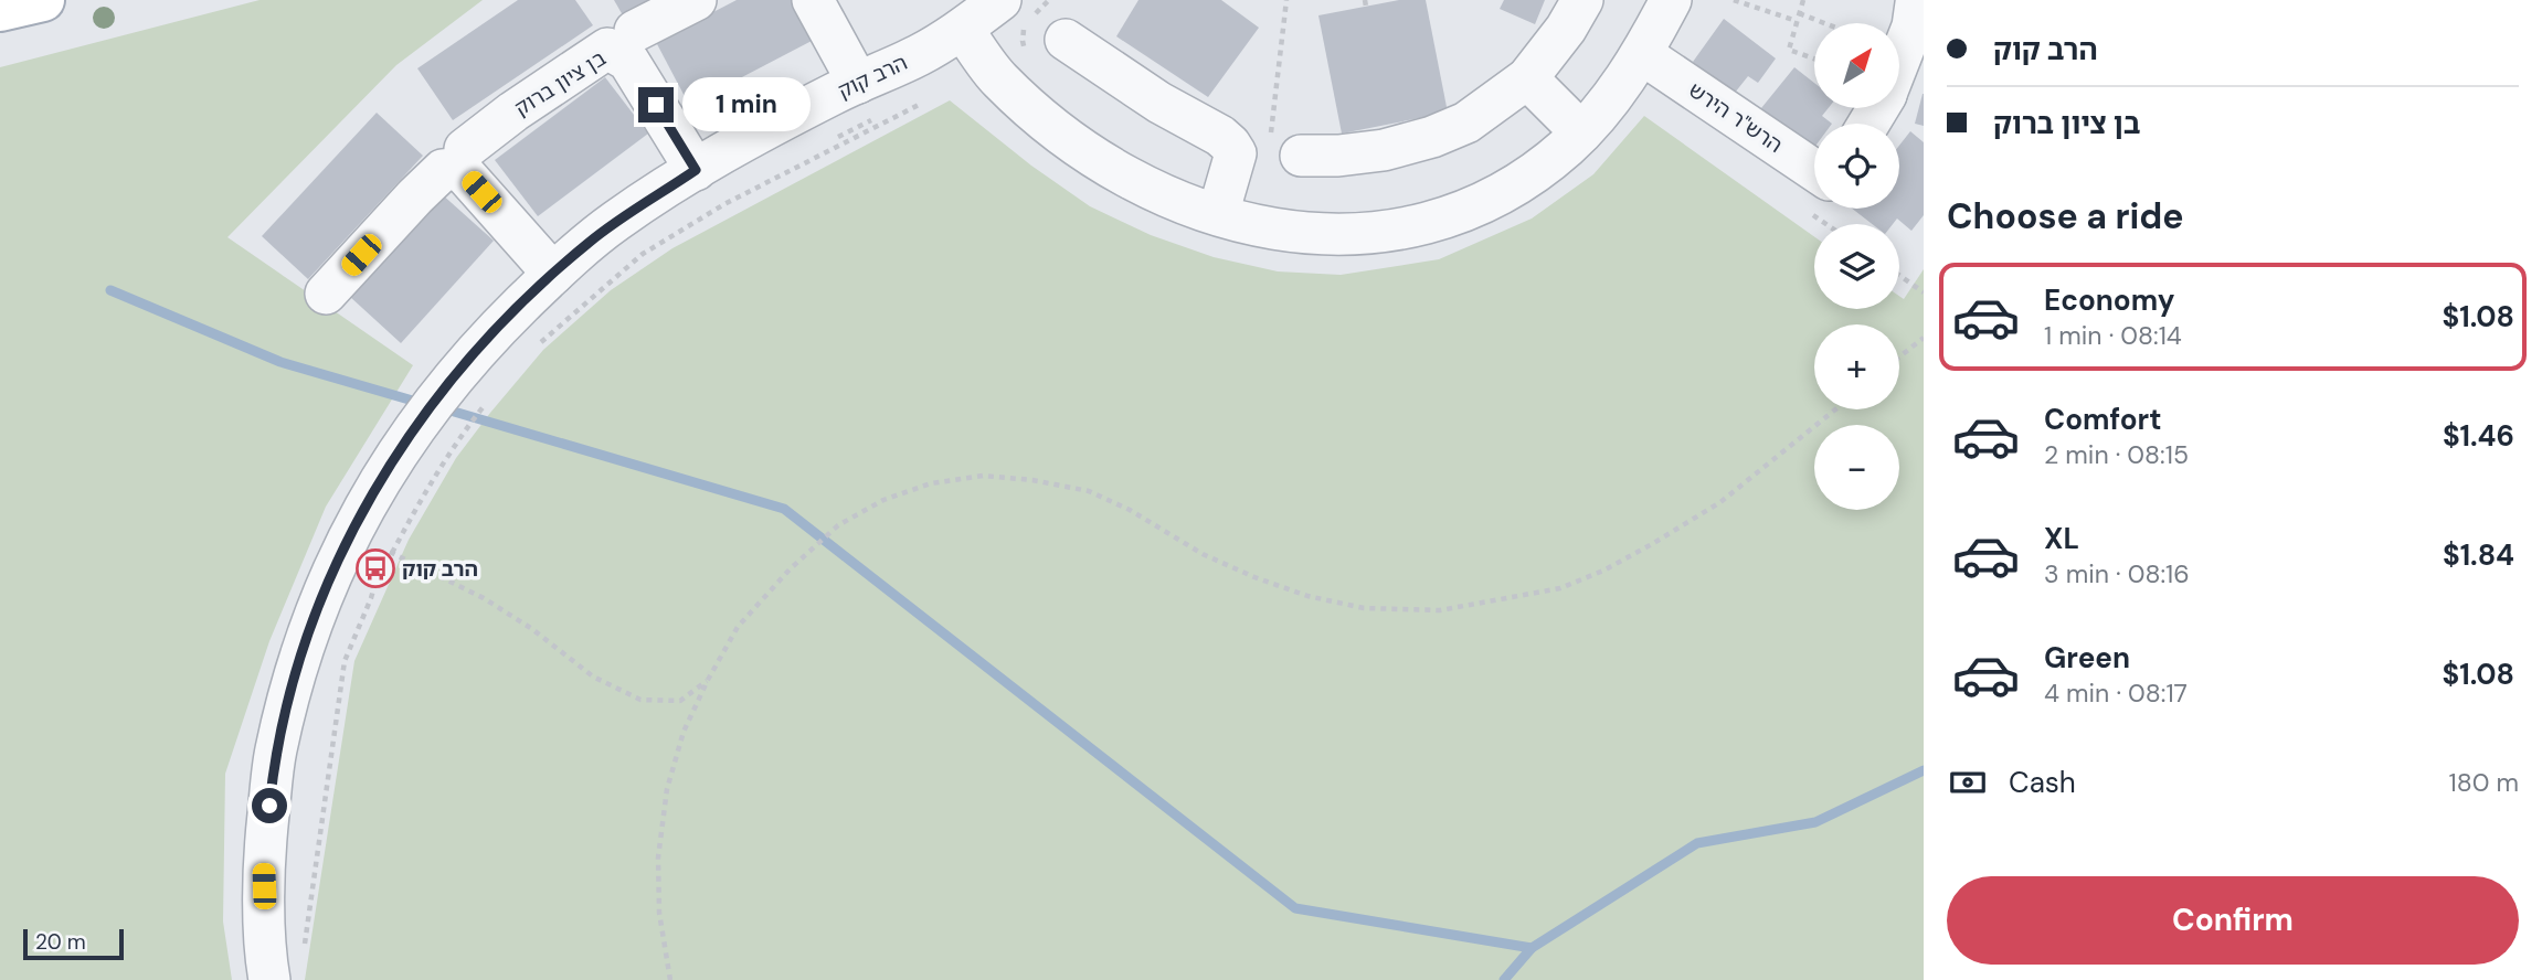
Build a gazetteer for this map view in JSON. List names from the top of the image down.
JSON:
{
  "streets": {
    "street": ["הרב קוק", "בן ציון ברוק", "הרש\"ר הירש"]
  },
  "crossings": [
    ["הרב קוק", "בן ציון ברוק"]
  ],
  "places": {
    "bus stop": ["הרב קוק"]
  },
  "scale_bar": "20 m",
  "north": "top right",
  "page": {
    "banner": ["הרב קוק", "בן ציון ברוק"],
    "map_buttons": ["+", "−"],
    "bubble": "1 min",
    "heading": "Choose a ride",
    "list": [
      {
        "name": "Economy",
        "note": "1 min · 08:14",
        "value": "$1.08"
      },
      {
        "name": "Comfort",
        "note": "2 min · 08:15",
        "value": "$1.46"
      },
      {
        "name": "XL",
        "note": "3 min · 08:16",
        "value": "$1.84"
      },
      {
        "name": "Green",
        "note": "4 min · 08:17",
        "value": "$1.08"
      }
    ],
    "pay": ["Cash", "180 m"],
    "buttons": "Confirm",
    "scale": "20 m"
  }
}
